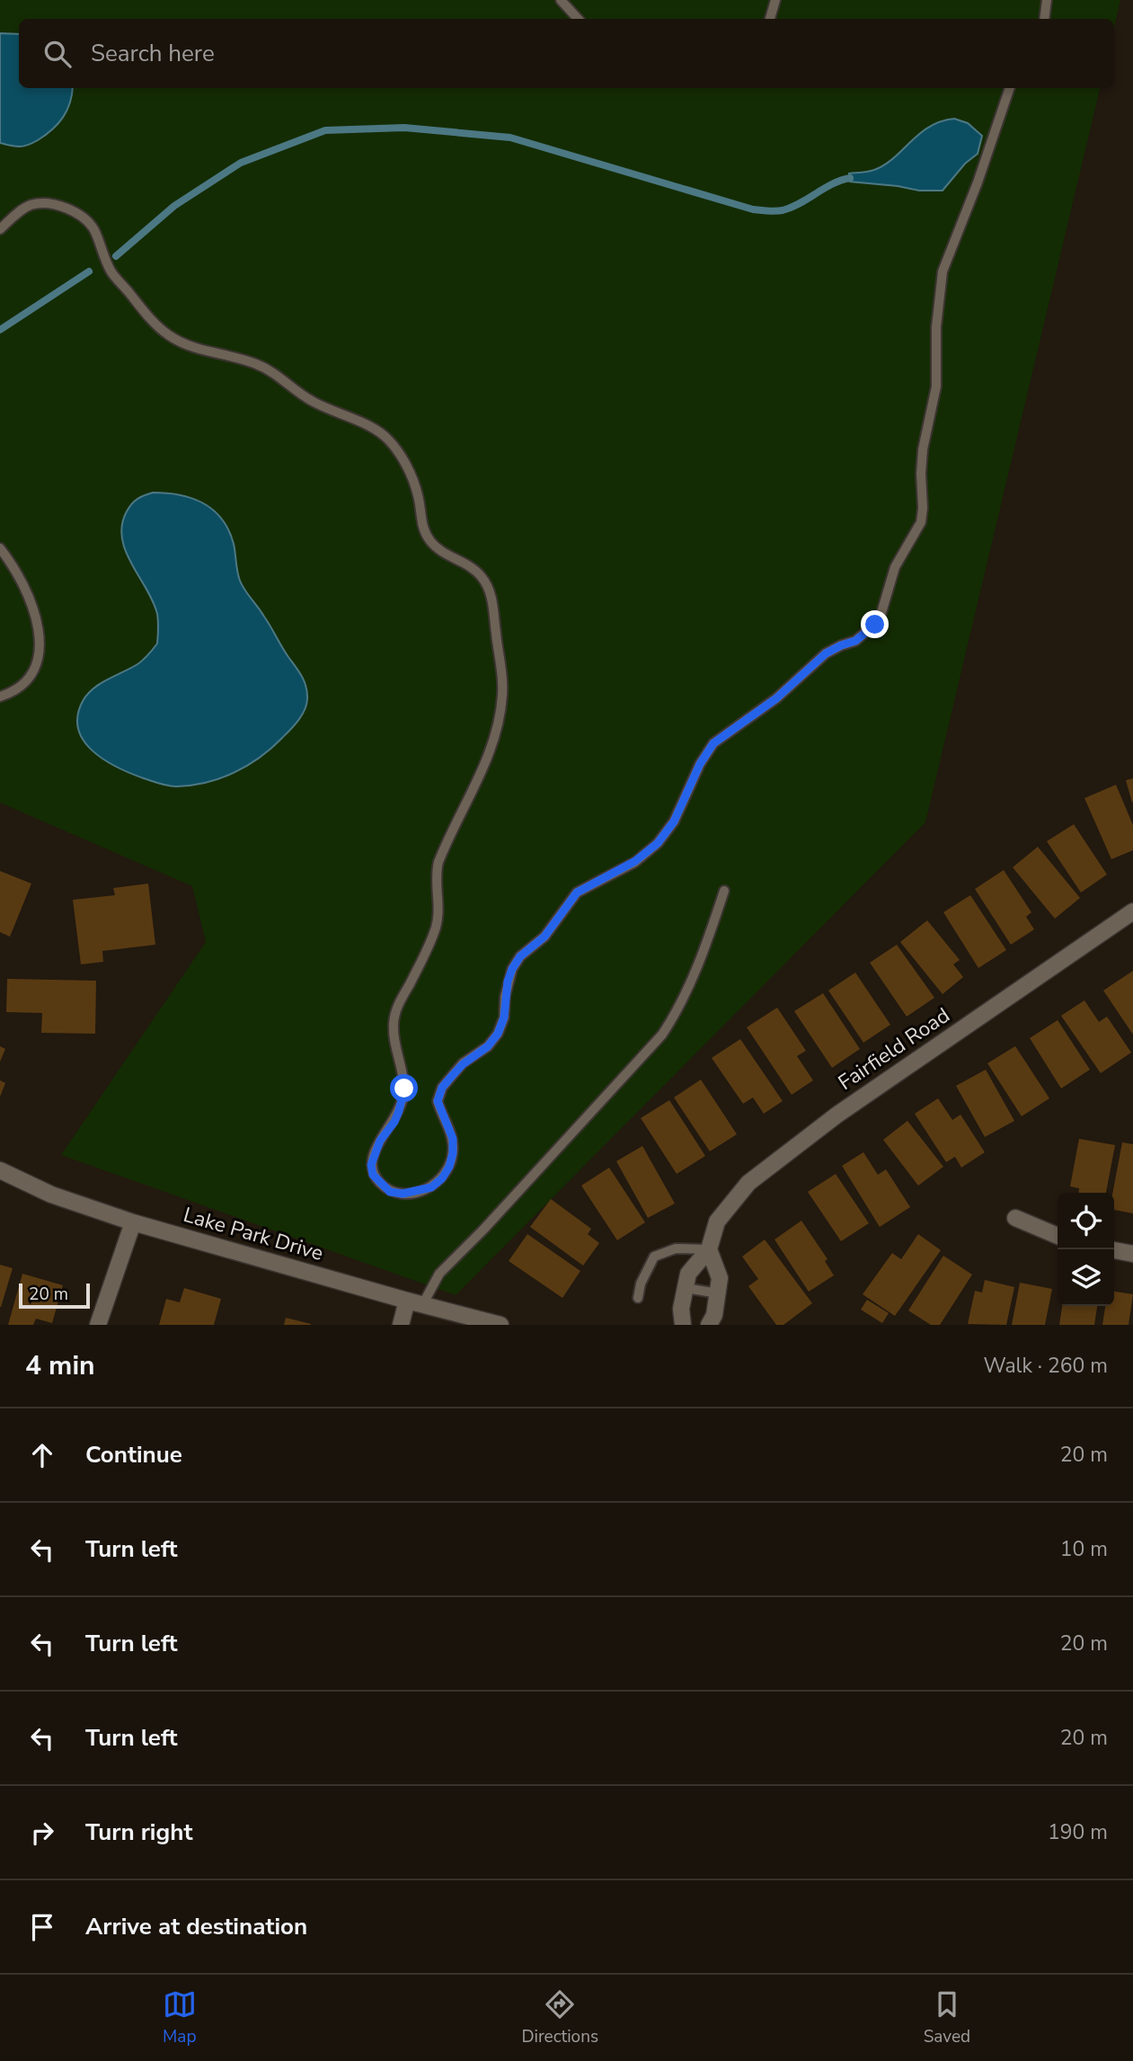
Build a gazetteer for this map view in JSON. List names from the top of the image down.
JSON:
{
  "streets": {
    "street": ["Fairfield Road", "Lake Park Drive"]
  },
  "scale_bar": "20 m",
  "page": {
    "search": "Search here",
    "scale": "20 m",
    "heading": ["4 min", "Walk · 260 m"],
    "list": [
      ["Continue", "20 m"],
      ["Turn left", "10 m"],
      ["Turn left", "20 m"],
      ["Turn left", "20 m"],
      ["Turn right", "190 m"],
      "Arrive at destination"
    ],
    "nav": ["Map", "Directions", "Saved"]
  }
}
